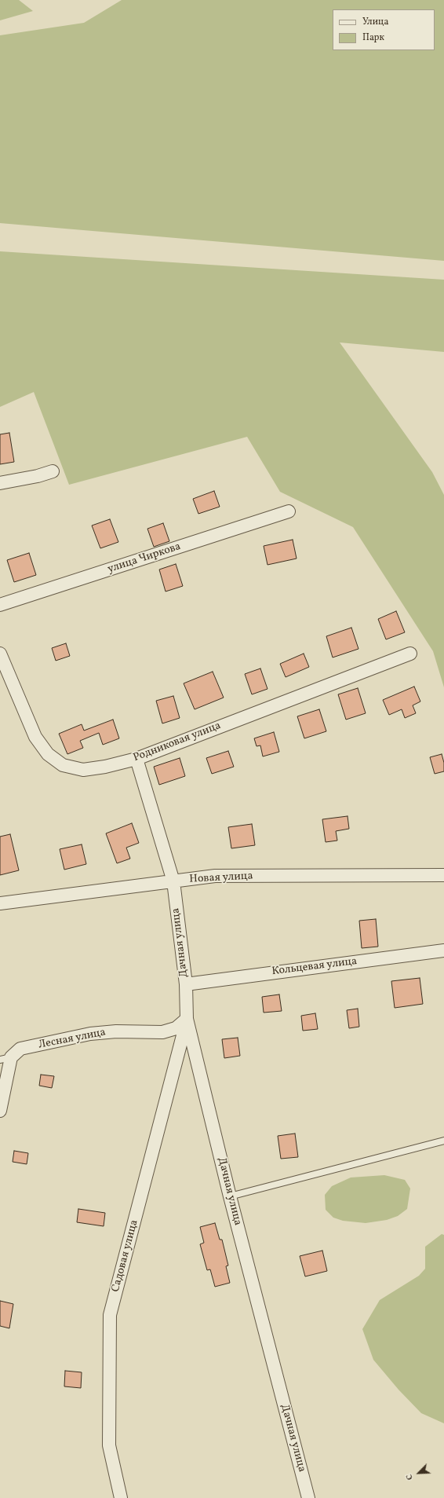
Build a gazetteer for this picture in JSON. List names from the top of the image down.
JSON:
{
  "streets": {
    "street": [
      "улица Чиркова",
      "Родниковая улица",
      "Новая улица",
      "Дачная улица",
      "Кольцевая улица",
      "Лесная улица",
      "Садовая улица"
    ]
  },
  "crossings": [
    ["Родниковая улица", "Дачная улица"],
    ["Новая улица", "Дачная улица"],
    ["Дачная улица", "Кольцевая улица"],
    ["Дачная улица", "Лесная улица"],
    ["Дачная улица", "Садовая улица"],
    ["Лесная улица", "Садовая улица"]
  ],
  "legend": ["Улица", "Парк"],
  "north": "bottom left"
}
